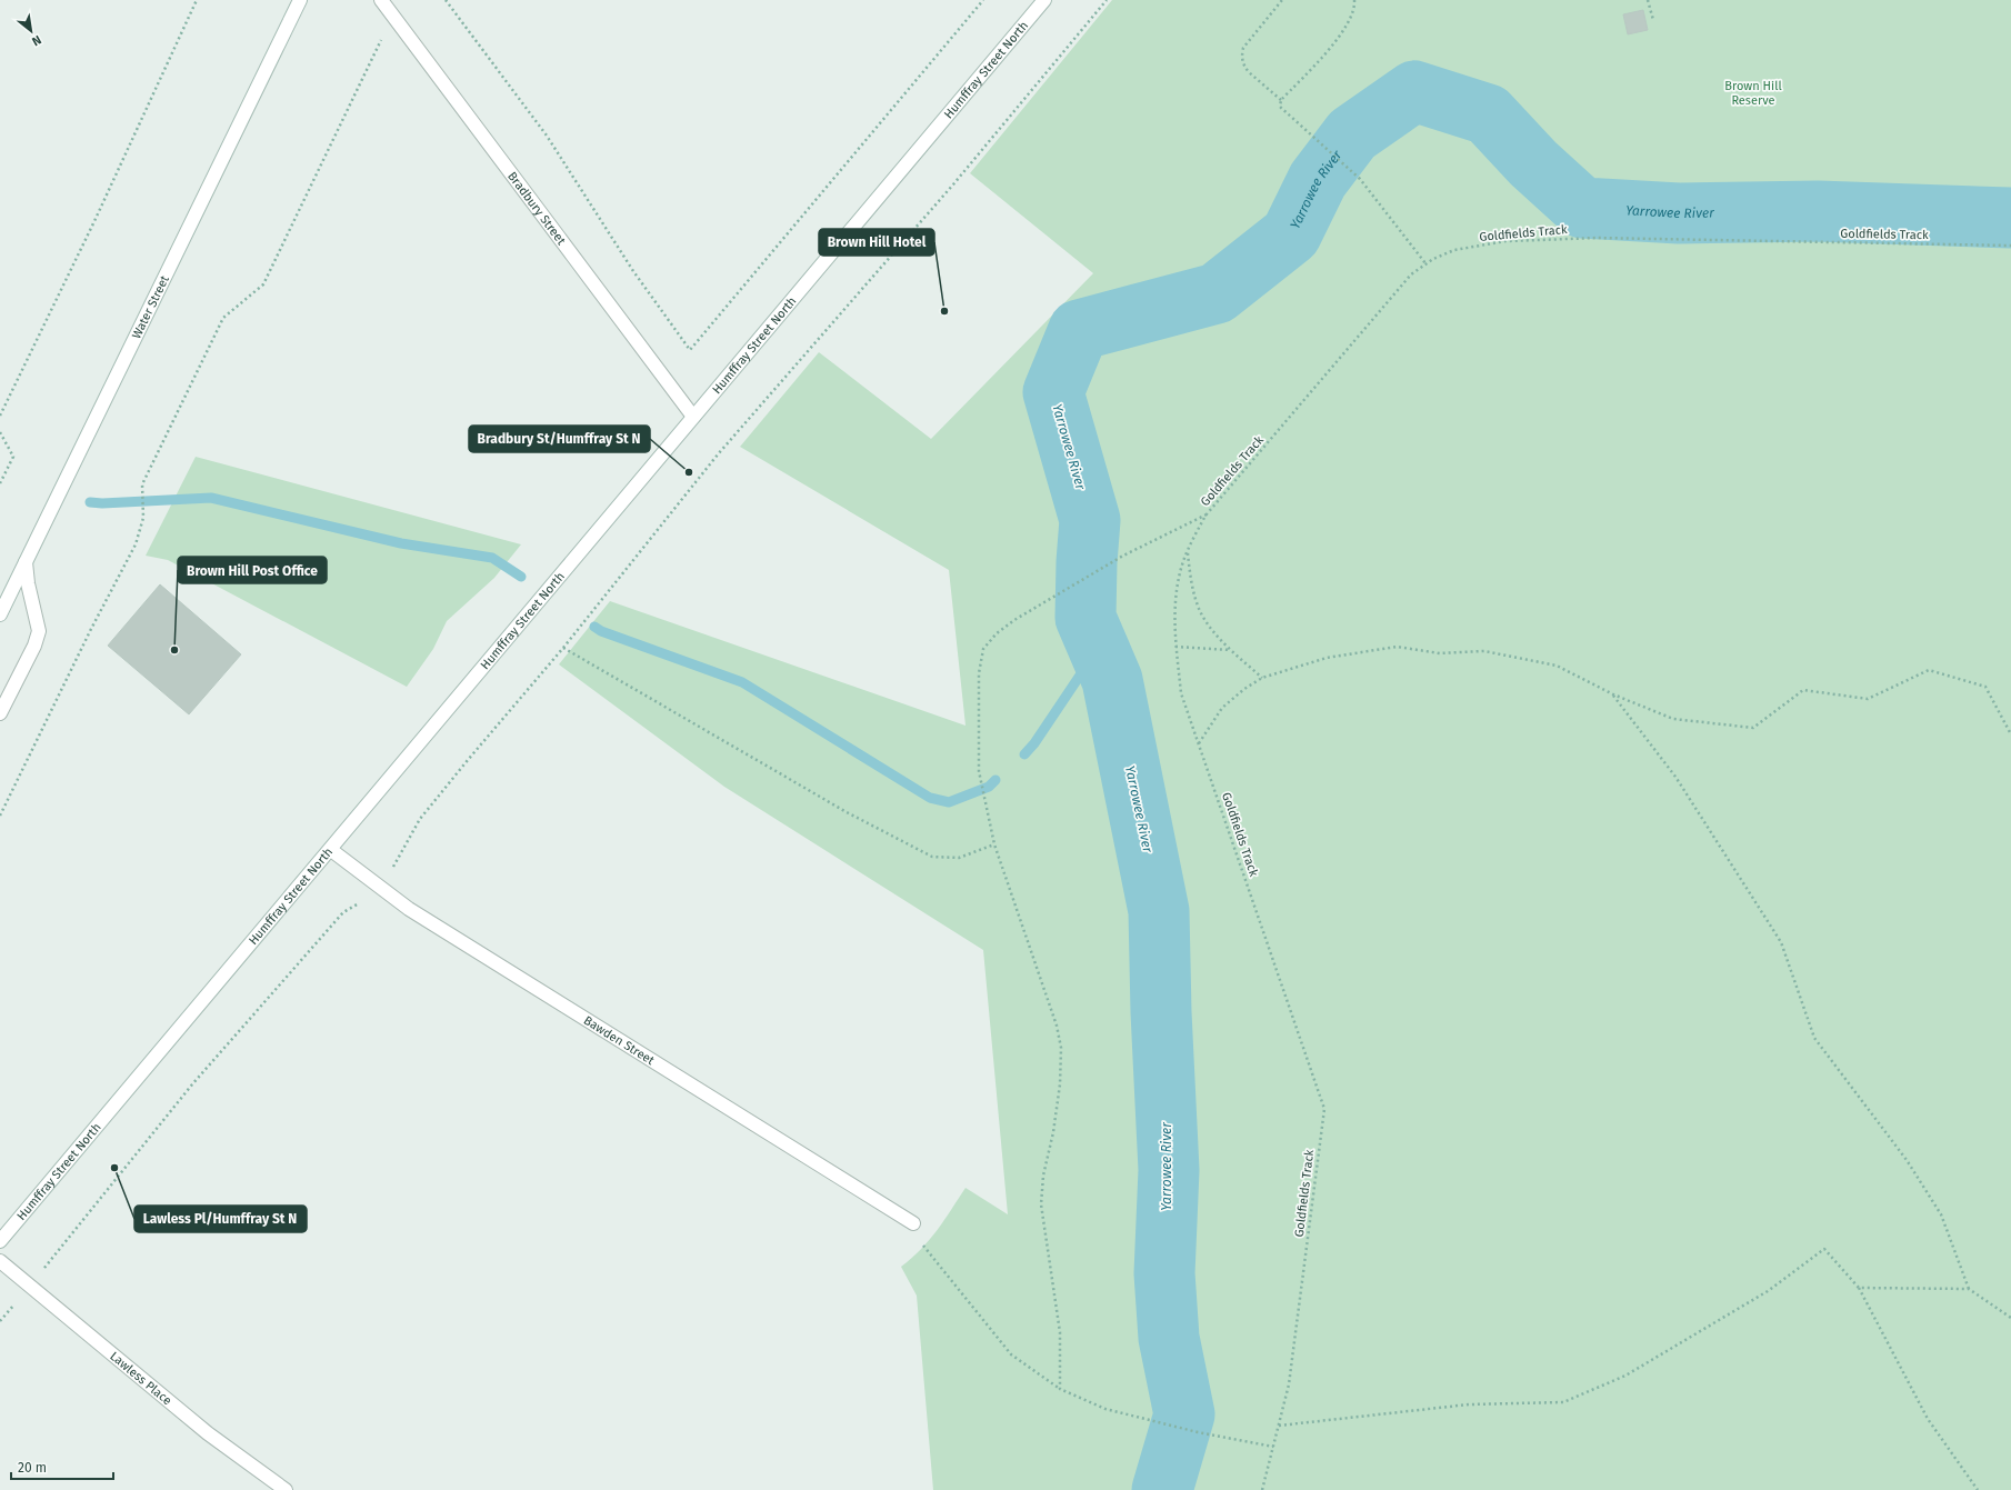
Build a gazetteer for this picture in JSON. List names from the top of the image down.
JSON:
{
  "streets": {
    "street": [
      "Humffray Street North",
      "Bradbury Street",
      "Water Street",
      "Bawden Street",
      "Lawless Place"
    ],
    "path": ["Goldfields Track"]
  },
  "crossings": [
    ["Humffray Street North", "Bradbury Street"],
    ["Humffray Street North", "Bawden Street"]
  ],
  "water": ["Yarrowee River"],
  "parks": ["Brown Hill Reserve"],
  "places": [
    "Brown Hill Hotel",
    "Bradbury St/Humffray St N",
    "Brown Hill Post Office",
    "Lawless Pl/Humffray St N"
  ],
  "scale_bar": "20 m",
  "north": "bottom right"
}
